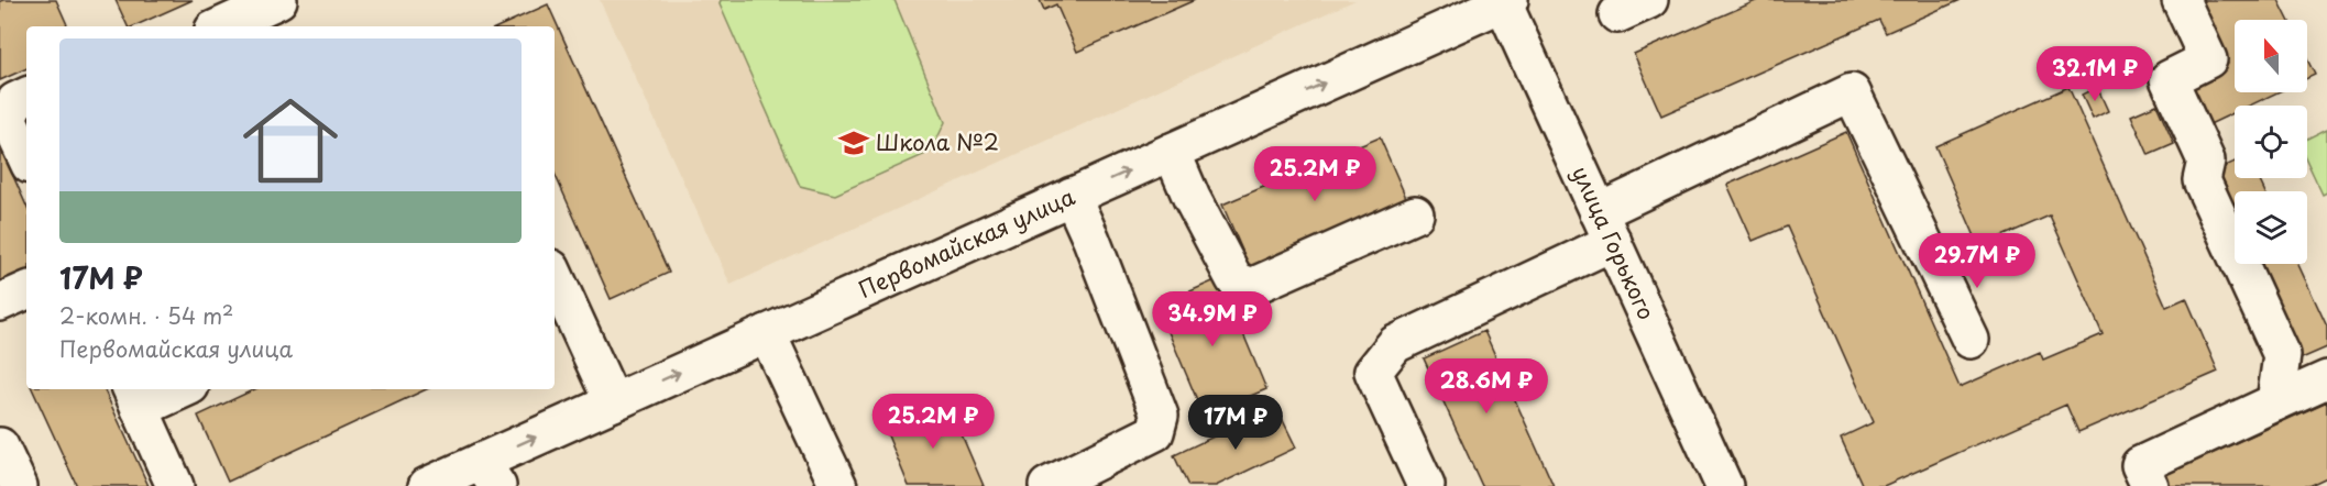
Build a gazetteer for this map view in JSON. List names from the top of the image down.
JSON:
{
  "streets": {
    "main road": ["Первомайская улица", "улица Горького"]
  },
  "crossings": [
    ["Первомайская улица", "улица Горького"]
  ],
  "one_way": ["Первомайская улица"],
  "places": {
    "school or university": ["Школа №2"]
  },
  "north": "top",
  "page": {
    "list": [
      {
        "name": "17M ₽",
        "note": "2-комн. · 54 m² · Первомайская улица"
      }
    ],
    "price": [
      "32.1M ₽",
      "25.2M ₽",
      "29.7M ₽",
      "34.9M ₽",
      "28.6M ₽",
      "25.2M ₽",
      "17M ₽"
    ]
  }
}
